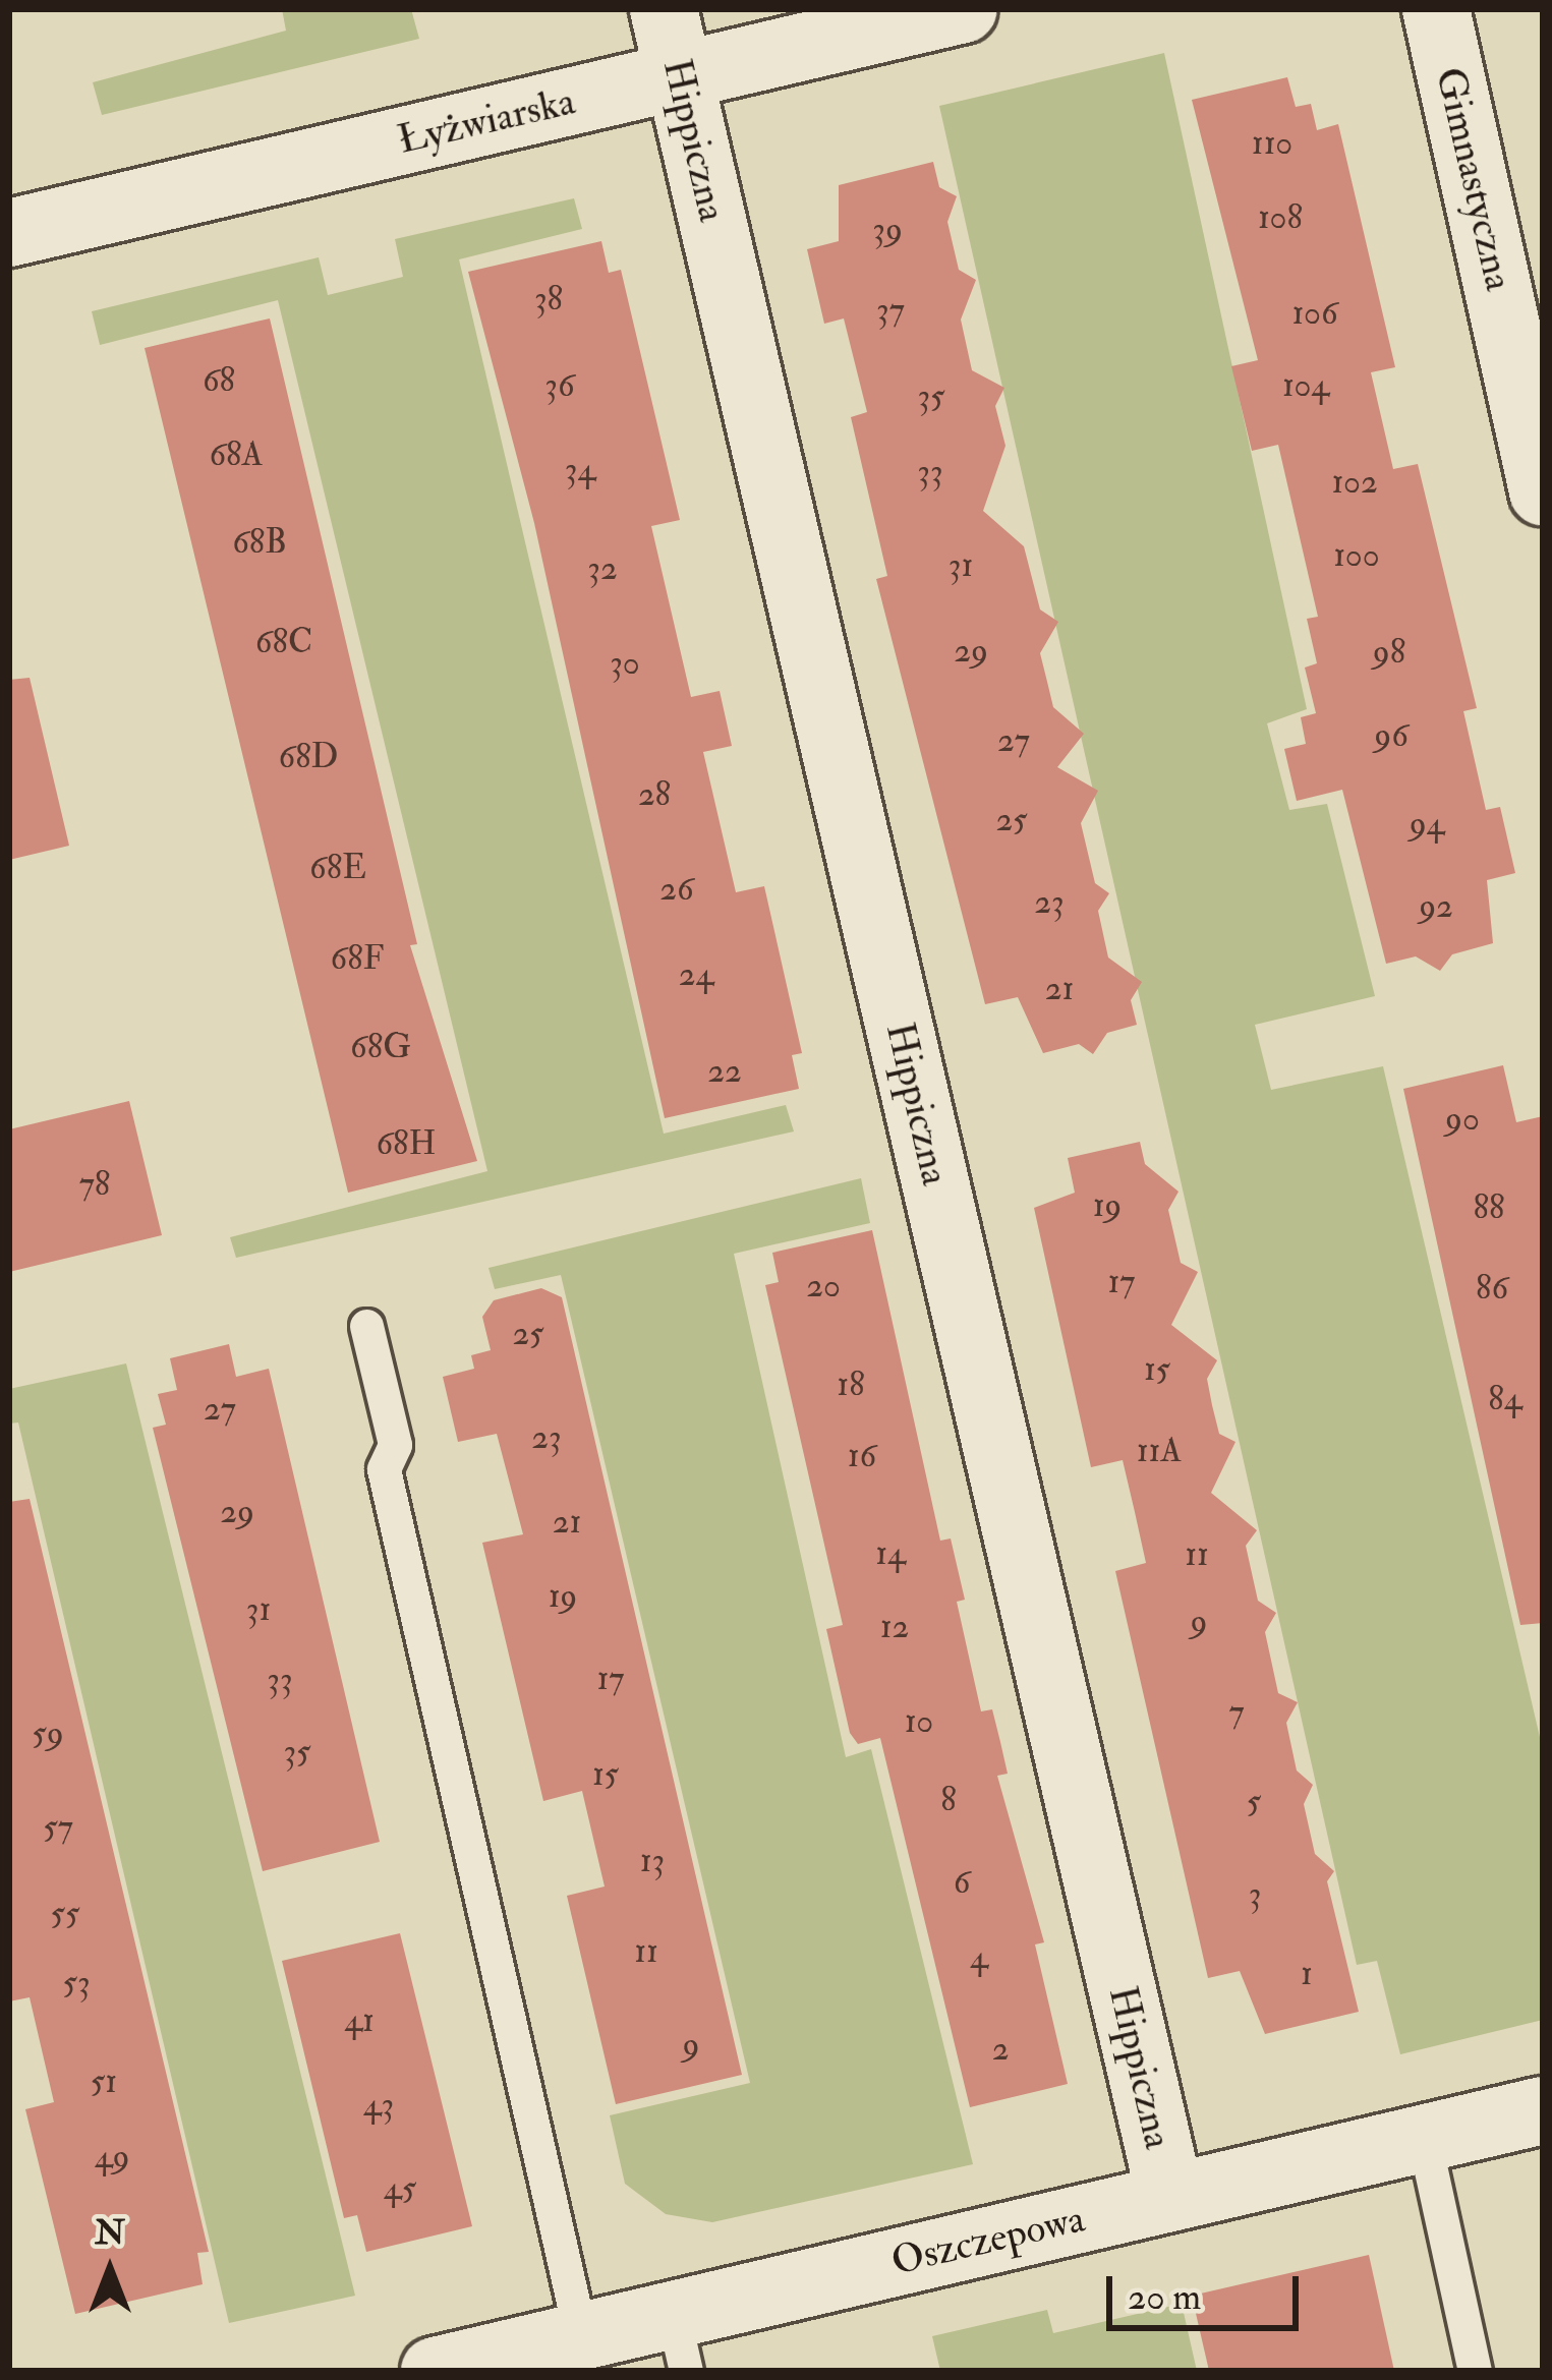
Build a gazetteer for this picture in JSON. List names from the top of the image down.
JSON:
{
  "streets": {
    "street": [
      "Łyżwiarska",
      "Hippiczna",
      "Gimnastyczna",
      "Oszczepowa"
    ]
  },
  "crossings": [
    ["Łyżwiarska", "Hippiczna"],
    ["Hippiczna", "Oszczepowa"]
  ],
  "house_numbers": [
    "110",
    "108",
    "39",
    "38",
    "37",
    "106",
    "68",
    "36",
    "104",
    "35",
    "68A",
    "34",
    "33",
    "102",
    "68B",
    "100",
    "31",
    "32",
    "68C",
    "29",
    "98",
    "30",
    "96",
    "27",
    "68D",
    "28",
    "25",
    "94",
    "68E",
    "26",
    "23",
    "92",
    "68F",
    "24",
    "21",
    "68G",
    "22",
    "90",
    "68H",
    "78",
    "19",
    "88",
    "17",
    "20",
    "86",
    "25",
    "15",
    "18",
    "84",
    "27",
    "23",
    "11A",
    "16",
    "29",
    "21",
    "14",
    "11",
    "19",
    "31",
    "9",
    "12",
    "17",
    "33",
    "7",
    "10",
    "59",
    "35",
    "15",
    "8",
    "5",
    "57",
    "13",
    "6",
    "3",
    "55",
    "11",
    "4",
    "1",
    "53",
    "41",
    "9",
    "2",
    "51",
    "43",
    "49",
    "45"
  ],
  "scale_bar": "20 m",
  "north": "top"
}
